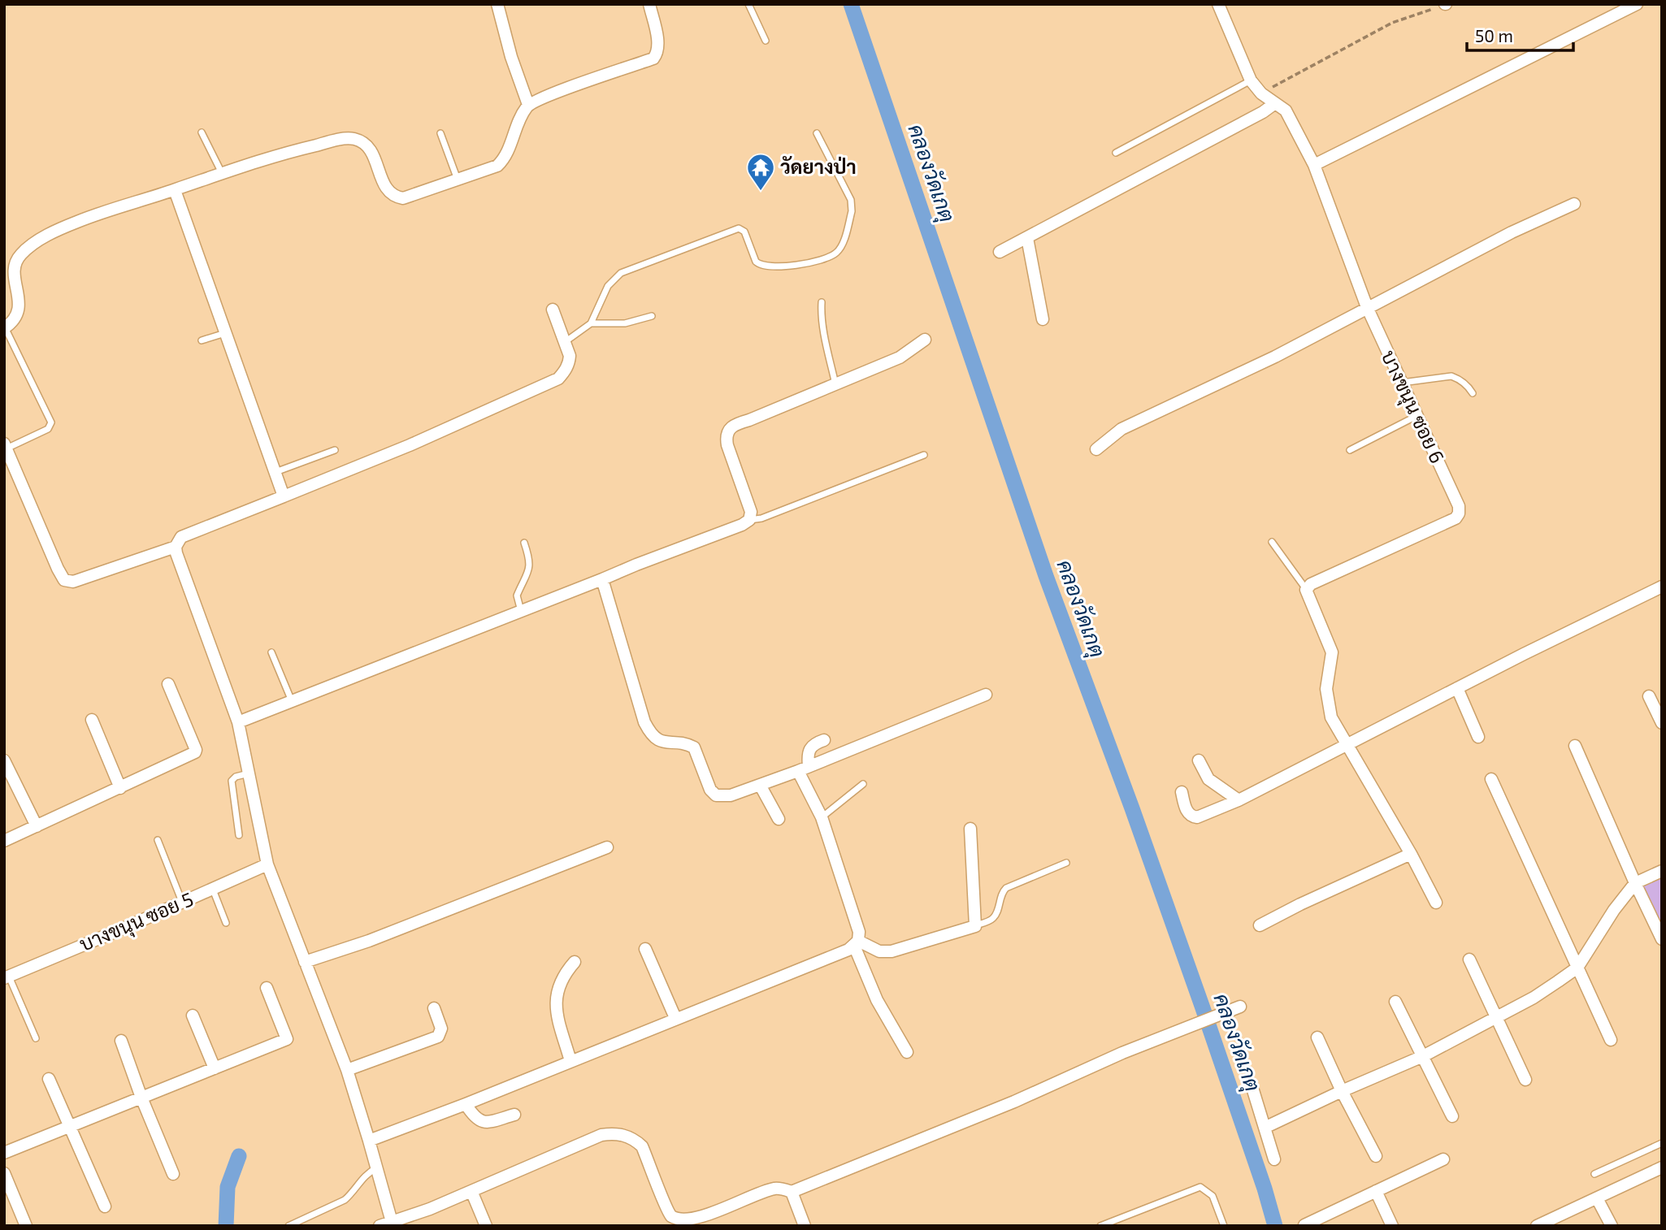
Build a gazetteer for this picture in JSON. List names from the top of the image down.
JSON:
{
  "streets": {
    "street": ["บางขนุน ซอย 6", "บางขนุน ซอย 5"]
  },
  "water": ["คลองวัดเกตุ"],
  "places": {
    "temple": ["วัดยางป่า"]
  },
  "scale_bar": "50 m"
}
